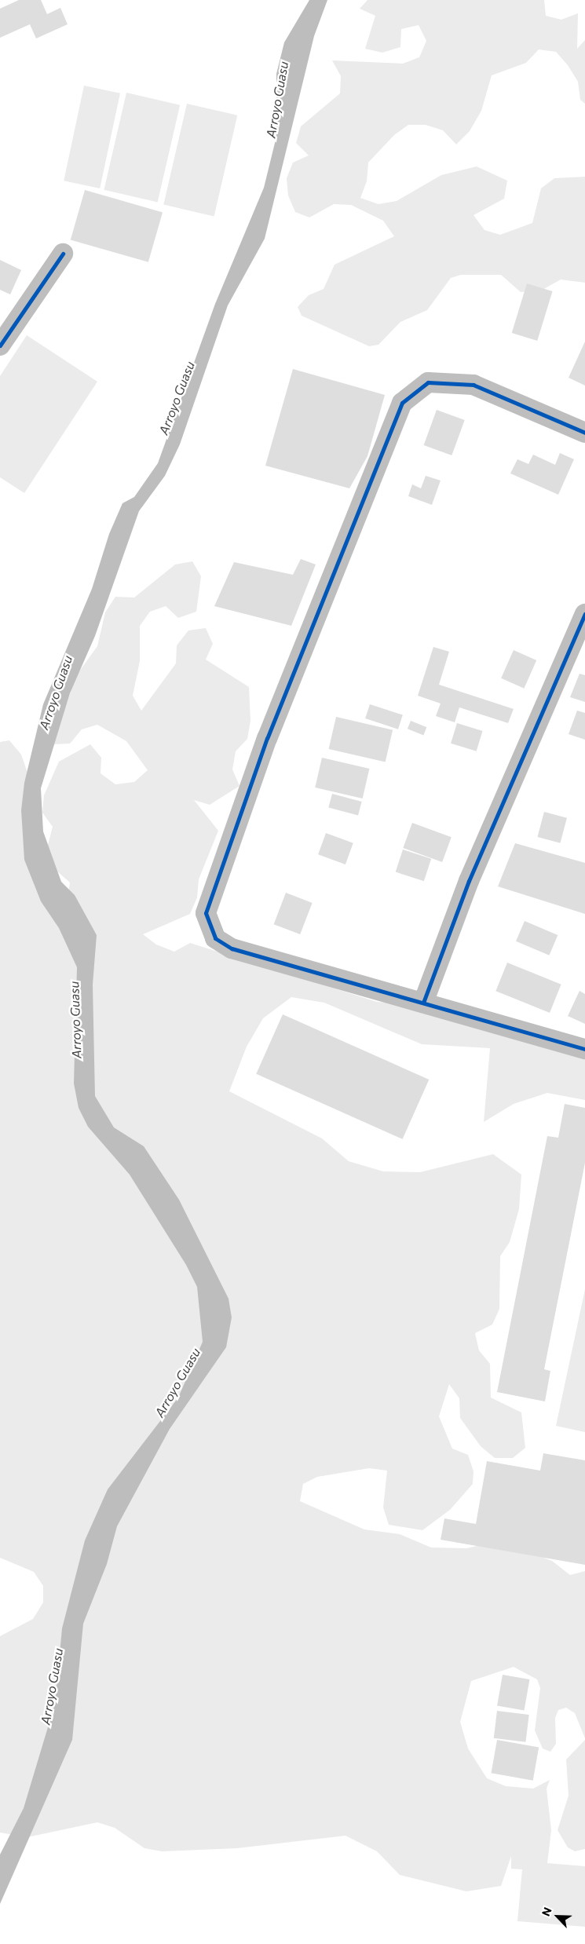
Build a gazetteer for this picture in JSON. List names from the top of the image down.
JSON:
{
  "water": ["Arroyo Guasu"],
  "north": "top left"
}
